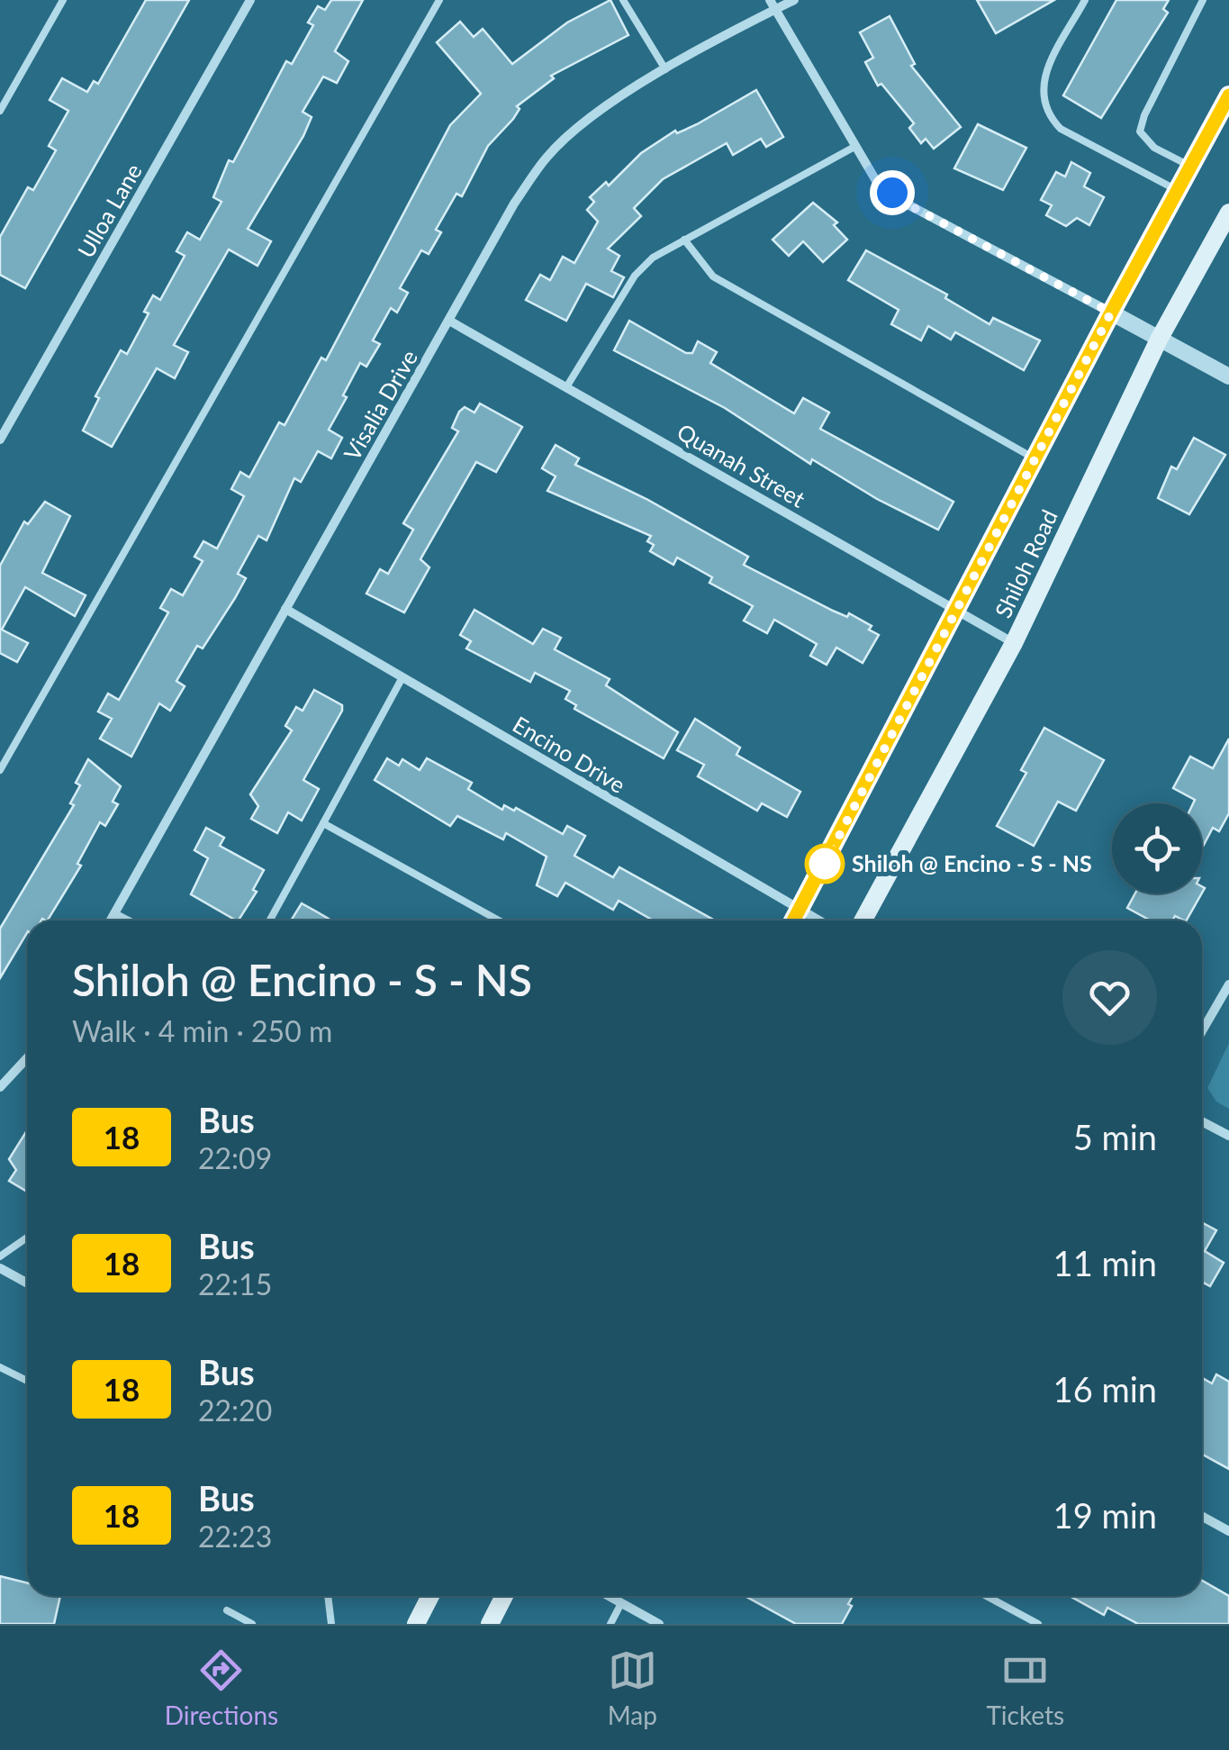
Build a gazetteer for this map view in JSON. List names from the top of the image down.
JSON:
{
  "streets": {
    "main road": ["Shiloh Road"],
    "street": [
      "Ulloa Lane",
      "Visalia Drive",
      "Quanah Street",
      "Encino Drive"
    ]
  },
  "crossings": [
    ["Visalia Drive", "Quanah Street"],
    ["Visalia Drive", "Encino Drive"],
    ["Quanah Street", "Shiloh Road"],
    ["Shiloh Road", "Encino Drive"]
  ],
  "places": ["Shiloh @ Encino - S - NS"],
  "lines": ["bus line 18"],
  "page": {
    "heading": ["Shiloh @ Encino - S - NS", "Walk · 4 min · 250 m"],
    "list": [
      {
        "mark": "18",
        "name": "Bus",
        "note": "22:09",
        "value": "5 min"
      },
      {
        "mark": "18",
        "name": "Bus",
        "note": "22:15",
        "value": "11 min"
      },
      {
        "mark": "18",
        "name": "Bus",
        "note": "22:20",
        "value": "16 min"
      },
      {
        "mark": "18",
        "name": "Bus",
        "note": "22:23",
        "value": "19 min"
      }
    ],
    "tabs": ["Directions", "Map", "Tickets"]
  }
}
